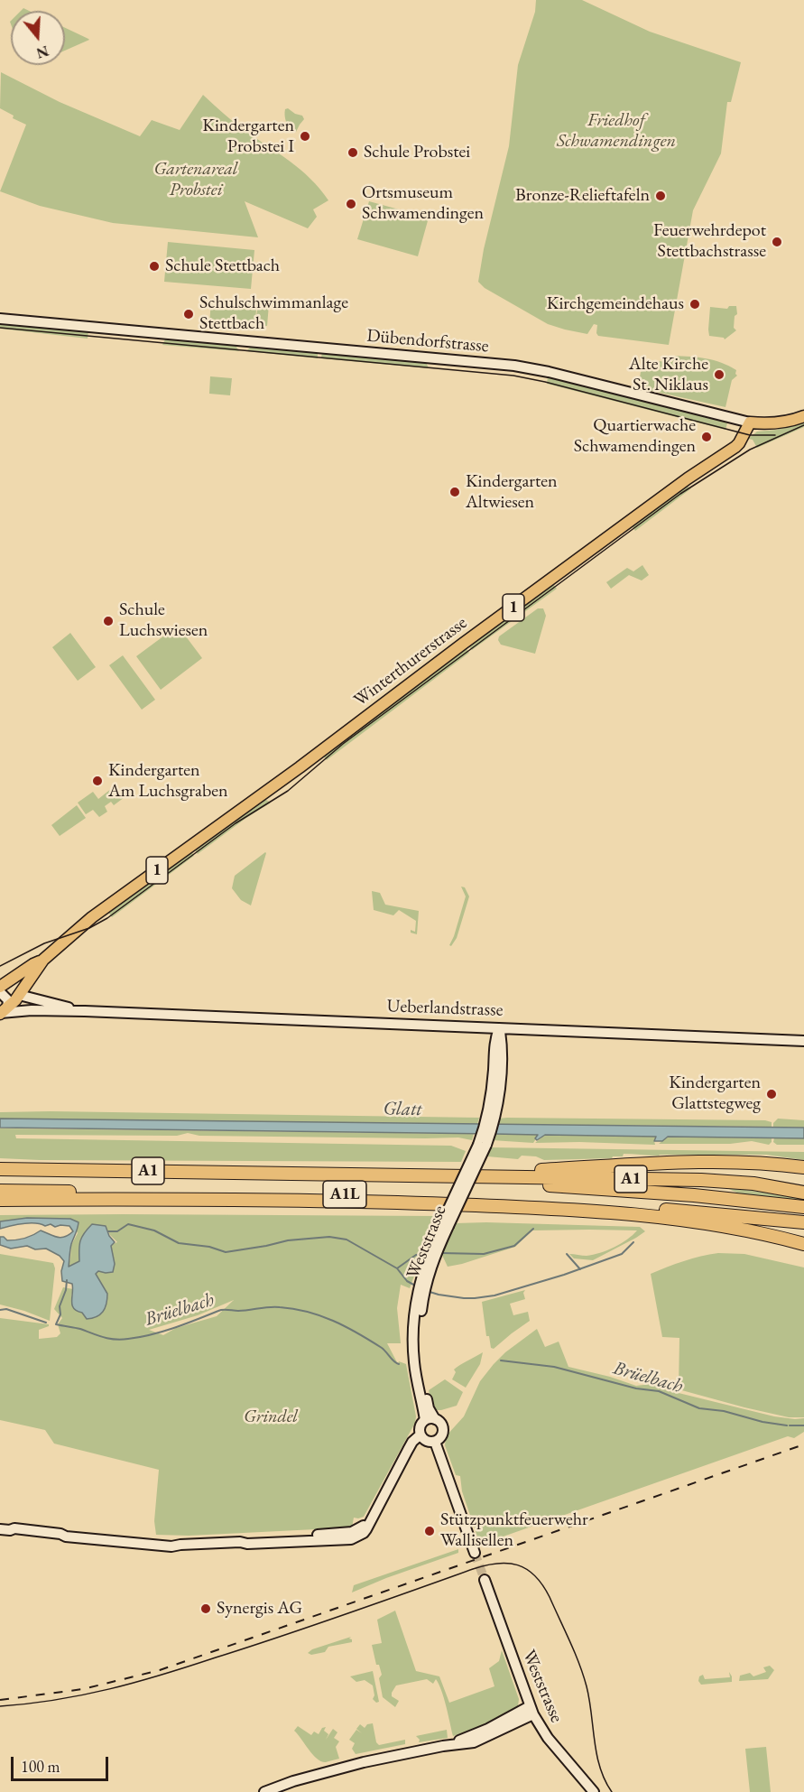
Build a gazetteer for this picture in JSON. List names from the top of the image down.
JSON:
{
  "streets": {
    "highway": ["A1", "A1L"],
    "main road": [
      "Dübendorfstrasse",
      "1",
      "Winterthurerstrasse",
      "Ueberlandstrasse",
      "Weststrasse"
    ]
  },
  "crossings": [
    ["Dübendorfstrasse", "Winterthurerstrasse"],
    ["1", "Winterthurerstrasse"],
    ["1", "Ueberlandstrasse"],
    ["Winterthurerstrasse", "Ueberlandstrasse"],
    ["Ueberlandstrasse", "Weststrasse"]
  ],
  "water": ["Glatt", "Brüelbach"],
  "parks": ["Friedhof Schwamendingen", "Gartenareal Probstei", "Grindel"],
  "places": [
    "Kindergarten Probstei I",
    "Schule Probstei",
    "Bronze-Relieftafeln",
    "Ortsmuseum Schwamendingen",
    "Feuerwehrdepot Stettbachstrasse",
    "Schule Stettbach",
    "Kirchgemeindehaus",
    "Schulschwimmanlage Stettbach",
    "Alte Kirche St. Niklaus",
    "Quartierwache Schwamendingen",
    "Kindergarten Altwiesen",
    "Schule Luchswiesen",
    "Kindergarten Am Luchsgraben",
    "Kindergarten Glattstegweg",
    "Stützpunktfeuerwehr Wallisellen",
    "Synergis AG"
  ],
  "scale_bar": "100 m",
  "north": "bottom"
}
